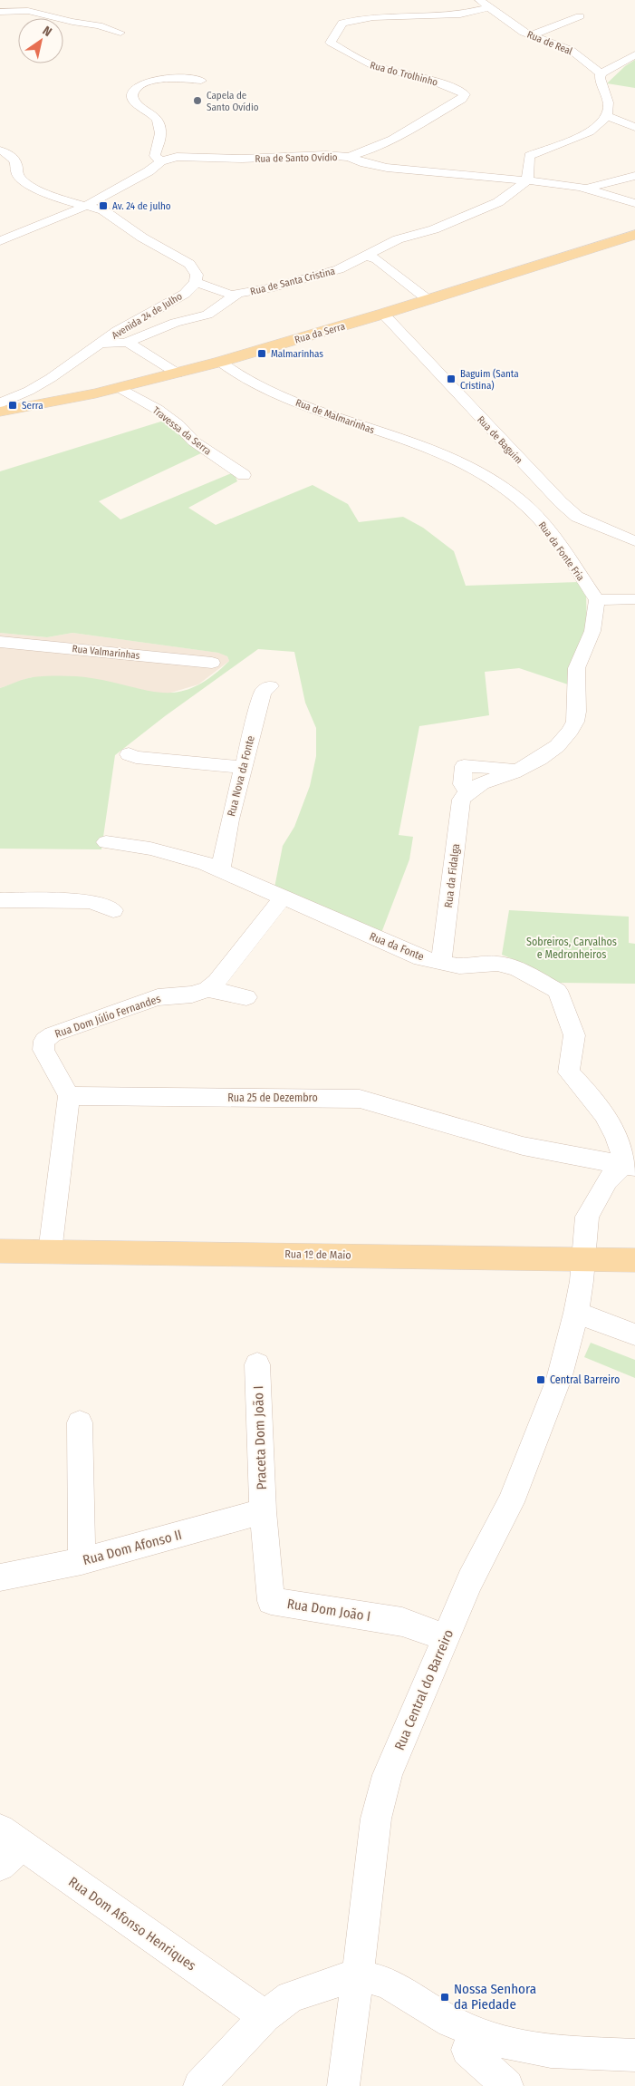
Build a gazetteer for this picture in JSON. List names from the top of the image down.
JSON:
{
  "streets": {
    "main road": ["Rua da Serra", "Rua 1º de Maio"],
    "street": [
      "Rua de Real",
      "Rua do Trolhinho",
      "Rua de Santo Ovídio",
      "Rua de Santa Cristina",
      "Avenida 24 de Julho",
      "Rua de Malmarinhas",
      "Travessa da Serra",
      "Rua de Baguim",
      "Rua da Fonte Fria",
      "Rua Valmarinhas",
      "Rua Nova da Fonte",
      "Rua da Fidalga",
      "Rua da Fonte",
      "Rua Dom Júlio Fernandes",
      "Rua 25 de Dezembro",
      "Praceta Dom João I",
      "Rua Dom Afonso II",
      "Rua Dom João I",
      "Rua Central do Barreiro",
      "Rua Dom Afonso Henriques"
    ]
  },
  "crossings": [
    ["Rua de Real", "Rua do Trolhinho"],
    ["Rua do Trolhinho", "Rua de Santo Ovídio"],
    ["Rua de Santo Ovídio", "Rua de Santa Cristina"],
    ["Rua de Santa Cristina", "Avenida 24 de Julho"],
    ["Rua da Serra", "Rua de Malmarinhas"],
    ["Rua da Serra", "Travessa da Serra"],
    ["Rua da Serra", "Rua de Baguim"],
    ["Rua de Malmarinhas", "Rua da Fonte Fria"],
    ["Rua da Fonte Fria", "Rua da Fidalga"],
    ["Rua Nova da Fonte", "Rua da Fonte"],
    ["Rua da Fidalga", "Rua da Fonte"],
    ["Rua da Fonte", "Rua Dom Júlio Fernandes"],
    ["Rua da Fonte", "Rua 25 de Dezembro"],
    ["Rua da Fonte", "Rua Central do Barreiro"],
    ["Rua Dom Júlio Fernandes", "Rua 25 de Dezembro"],
    ["Rua 25 de Dezembro", "Rua Central do Barreiro"],
    ["Rua 1º de Maio", "Rua Central do Barreiro"],
    ["Praceta Dom João I", "Rua Dom Afonso II"],
    ["Praceta Dom João I", "Rua Dom João I"],
    ["Rua Dom Afonso II", "Rua Dom João I"],
    ["Rua Dom João I", "Rua Central do Barreiro"]
  ],
  "parks": ["Sobreiros, Carvalhos e Medronheiros"],
  "places": {
    "other": ["Capela de Santo Ovídio"],
    "transit": [
      "Av. 24 de julho",
      "Malmarinhas",
      "Baguim (Santa Cristina)",
      "Serra",
      "Central Barreiro",
      "Nossa Senhora da Piedade"
    ]
  },
  "north": "top right"
}
